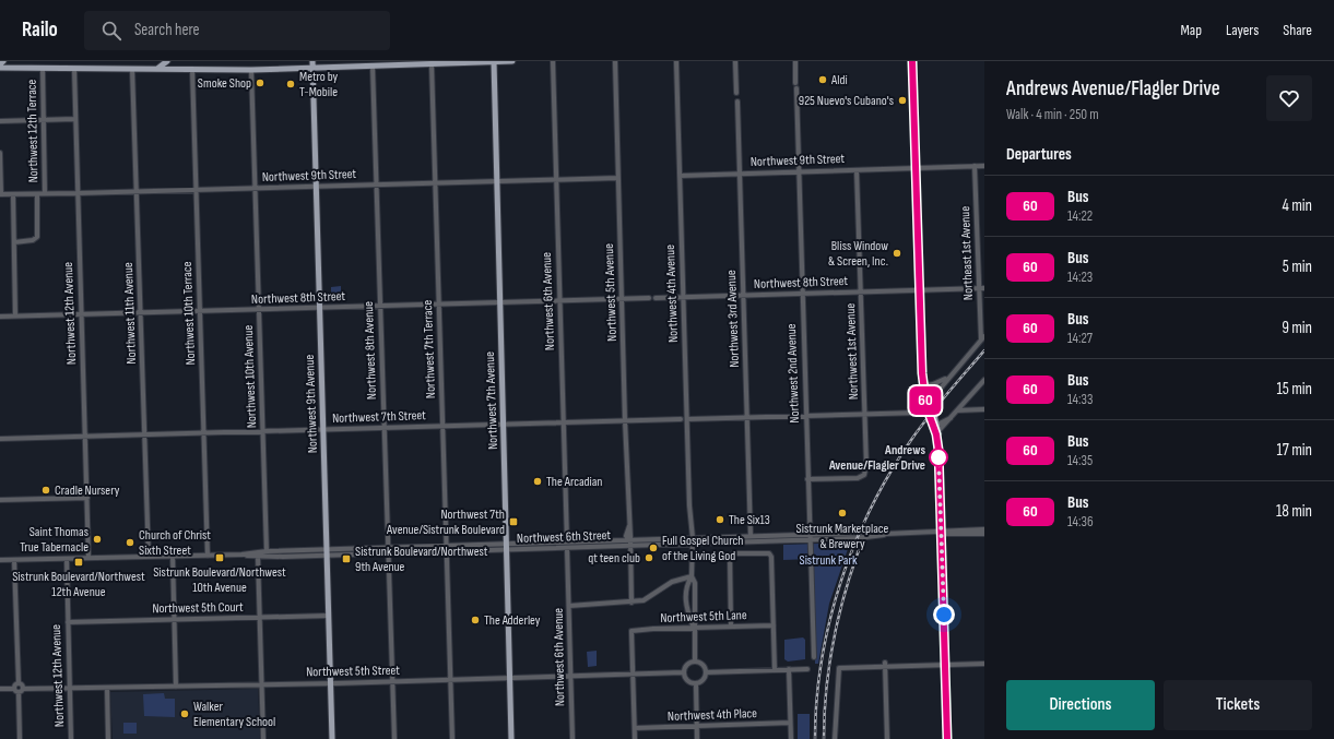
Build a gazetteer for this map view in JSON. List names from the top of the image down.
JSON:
{
  "streets": {
    "main road": ["Northwest 7th Avenue", "Northwest 9th Avenue"],
    "street": [
      "Northwest 12th Terrace",
      "Northwest 9th Street",
      "Northeast 1st Avenue",
      "Northwest 8th Street",
      "Northwest 5th Avenue",
      "Northwest 4th Avenue",
      "Northwest 6th Avenue",
      "Northwest 12th Avenue",
      "Northwest 11th Avenue",
      "Northwest 10th Terrace",
      "Northwest 3rd Avenue",
      "Northwest 7th Terrace",
      "Northwest 8th Avenue",
      "Northwest 1st Avenue",
      "Northwest 2nd Avenue",
      "Northwest 10th Avenue",
      "Northwest 7th Street",
      "Northwest 6th Street",
      "Northwest 5th Court",
      "Northwest 5th Lane",
      "Northwest 5th Street",
      "Northwest 4th Place"
    ]
  },
  "crossings": [
    ["Northwest 12th Terrace", "Northwest 9th Street"],
    ["Northwest 9th Street", "Northeast 1st Avenue"],
    ["Northwest 9th Street", "Northwest 5th Avenue"],
    ["Northwest 9th Street", "Northwest 4th Avenue"],
    ["Northwest 9th Street", "Northwest 6th Avenue"],
    ["Northwest 9th Street", "Northwest 12th Avenue"],
    ["Northwest 9th Street", "Northwest 11th Avenue"],
    ["Northwest 9th Street", "Northwest 10th Terrace"],
    ["Northwest 9th Street", "Northwest 3rd Avenue"],
    ["Northwest 9th Street", "Northwest 7th Terrace"],
    ["Northwest 9th Street", "Northwest 8th Avenue"],
    ["Northwest 9th Street", "Northwest 1st Avenue"],
    ["Northwest 9th Street", "Northwest 2nd Avenue"],
    ["Northwest 9th Street", "Northwest 10th Avenue"],
    ["Northwest 9th Street", "Northwest 7th Avenue"],
    ["Northwest 9th Street", "Northwest 9th Avenue"],
    ["Northeast 1st Avenue", "Northwest 8th Street"],
    ["Northwest 8th Street", "Northwest 5th Avenue"],
    ["Northwest 8th Street", "Northwest 4th Avenue"],
    ["Northwest 8th Street", "Northwest 6th Avenue"],
    ["Northwest 8th Street", "Northwest 12th Avenue"],
    ["Northwest 8th Street", "Northwest 11th Avenue"],
    ["Northwest 8th Street", "Northwest 10th Terrace"],
    ["Northwest 8th Street", "Northwest 3rd Avenue"],
    ["Northwest 8th Street", "Northwest 7th Terrace"],
    ["Northwest 8th Street", "Northwest 8th Avenue"],
    ["Northwest 8th Street", "Northwest 1st Avenue"],
    ["Northwest 8th Street", "Northwest 2nd Avenue"],
    ["Northwest 8th Street", "Northwest 10th Avenue"],
    ["Northwest 8th Street", "Northwest 7th Avenue"],
    ["Northwest 8th Street", "Northwest 9th Avenue"],
    ["Northwest 5th Avenue", "Northwest 7th Street"],
    ["Northwest 5th Avenue", "Northwest 6th Street"],
    ["Northwest 4th Avenue", "Northwest 6th Street"],
    ["Northwest 4th Avenue", "Northwest 5th Lane"],
    ["Northwest 4th Avenue", "Northwest 5th Street"],
    ["Northwest 6th Avenue", "Northwest 7th Street"],
    ["Northwest 6th Avenue", "Northwest 6th Street"],
    ["Northwest 6th Avenue", "Northwest 5th Street"],
    ["Northwest 12th Avenue", "Northwest 7th Street"],
    ["Northwest 12th Avenue", "Northwest 6th Street"],
    ["Northwest 12th Avenue", "Northwest 5th Court"],
    ["Northwest 12th Avenue", "Northwest 5th Street"],
    ["Northwest 11th Avenue", "Northwest 7th Street"],
    ["Northwest 11th Avenue", "Northwest 6th Street"],
    ["Northwest 10th Terrace", "Northwest 7th Street"],
    ["Northwest 10th Terrace", "Northwest 6th Street"],
    ["Northwest 3rd Avenue", "Northwest 6th Street"],
    ["Northwest 7th Terrace", "Northwest 7th Street"],
    ["Northwest 7th Terrace", "Northwest 6th Street"],
    ["Northwest 7th Terrace", "Northwest 5th Street"],
    ["Northwest 8th Avenue", "Northwest 7th Street"],
    ["Northwest 8th Avenue", "Northwest 6th Street"],
    ["Northwest 8th Avenue", "Northwest 5th Street"],
    ["Northwest 1st Avenue", "Northwest 2nd Avenue"],
    ["Northwest 2nd Avenue", "Northwest 6th Street"],
    ["Northwest 10th Avenue", "Northwest 7th Street"],
    ["Northwest 10th Avenue", "Northwest 6th Street"],
    ["Northwest 7th Avenue", "Northwest 7th Street"],
    ["Northwest 7th Avenue", "Northwest 6th Street"],
    ["Northwest 7th Avenue", "Northwest 5th Street"],
    ["Northwest 9th Avenue", "Northwest 7th Street"],
    ["Northwest 9th Avenue", "Northwest 6th Street"],
    ["Northwest 9th Avenue", "Northwest 5th Court"],
    ["Northwest 9th Avenue", "Northwest 5th Street"],
    ["Northwest 5th Lane", "Northwest 5th Street"]
  ],
  "parks": ["Sistrunk Park"],
  "places": {
    "other": [
      "Aldi",
      "Smoke Shop",
      "Metro by T-Mobile",
      "925 Nuevo's Cubano's",
      "Bliss Window & Screen, Inc.",
      "Andrews Avenue/Flagler Drive",
      "The Arcadian",
      "Cradle Nursery",
      "Sistrunk Marketplace & Brewery",
      "The Six13",
      "Saint Thomas True Tabernacle",
      "Church of Christ Sixth Street",
      "Full Gospel Church of the Living God",
      "qt teen club",
      "The Adderley",
      "Walker Elementary School"
    ],
    "transit": [
      "Northwest 7th Avenue/Sistrunk Boulevard",
      "Sistrunk Boulevard/Northwest 10th Avenue",
      "Sistrunk Boulevard/Northwest 9th Avenue",
      "Sistrunk Boulevard/Northwest 12th Avenue"
    ]
  },
  "lines": ["bus line 60"],
  "page": {
    "header": "Railo",
    "search": "Search here",
    "nav": ["Map", "Layers", "Share"],
    "on_map": "60",
    "heading": [
      ["Andrews Avenue/Flagler Drive", "Walk · 4 min · 250 m"],
      "Departures"
    ],
    "list": [
      {
        "mark": "60",
        "name": "Bus",
        "note": "14:22",
        "value": "4 min"
      },
      {
        "mark": "60",
        "name": "Bus",
        "note": "14:23",
        "value": "5 min"
      },
      {
        "mark": "60",
        "name": "Bus",
        "note": "14:27",
        "value": "9 min"
      },
      {
        "mark": "60",
        "name": "Bus",
        "note": "14:33",
        "value": "15 min"
      },
      {
        "mark": "60",
        "name": "Bus",
        "note": "14:35",
        "value": "17 min"
      },
      {
        "mark": "60",
        "name": "Bus",
        "note": "14:36",
        "value": "18 min"
      }
    ],
    "buttons": ["Directions", "Tickets"]
  }
}
